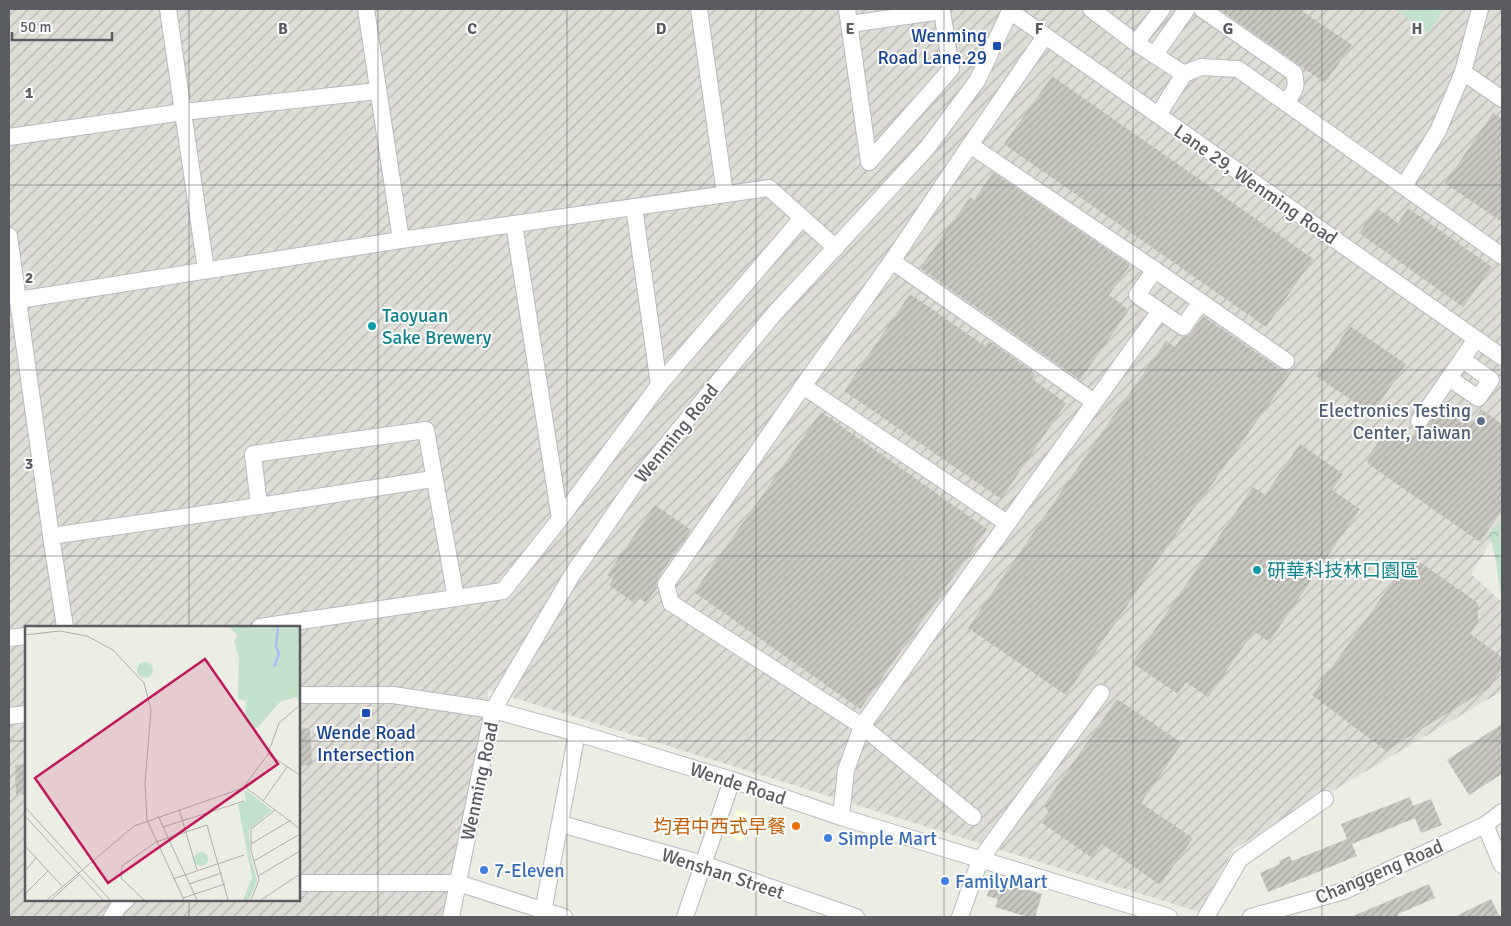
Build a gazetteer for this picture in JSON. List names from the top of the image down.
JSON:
{
  "streets": {
    "street": [
      "Lane 29, Wenming Road",
      "Wenming Road",
      "Wende Road",
      "Changgeng Road",
      "Wenshan Street"
    ]
  },
  "crossings": [
    ["Lane 29, Wenming Road", "Wenming Road"],
    ["Wenming Road", "Wende Road"]
  ],
  "places": {
    "transit": ["Wenming Road Lane.29", "Wende Road Intersection"],
    "other": [
      "Taoyuan Sake Brewery",
      "Electronics Testing Center, Taiwan",
      "研華科技林口園區",
      "均君中西式早餐",
      "Simple Mart",
      "7-Eleven",
      "FamilyMart"
    ]
  },
  "scale_bar": "50 m",
  "grid": {
    "columns": [
      "B",
      "C",
      "D",
      "E",
      "F",
      "G",
      "H"
    ],
    "rows": ["1", "2", "3"]
  }
}
